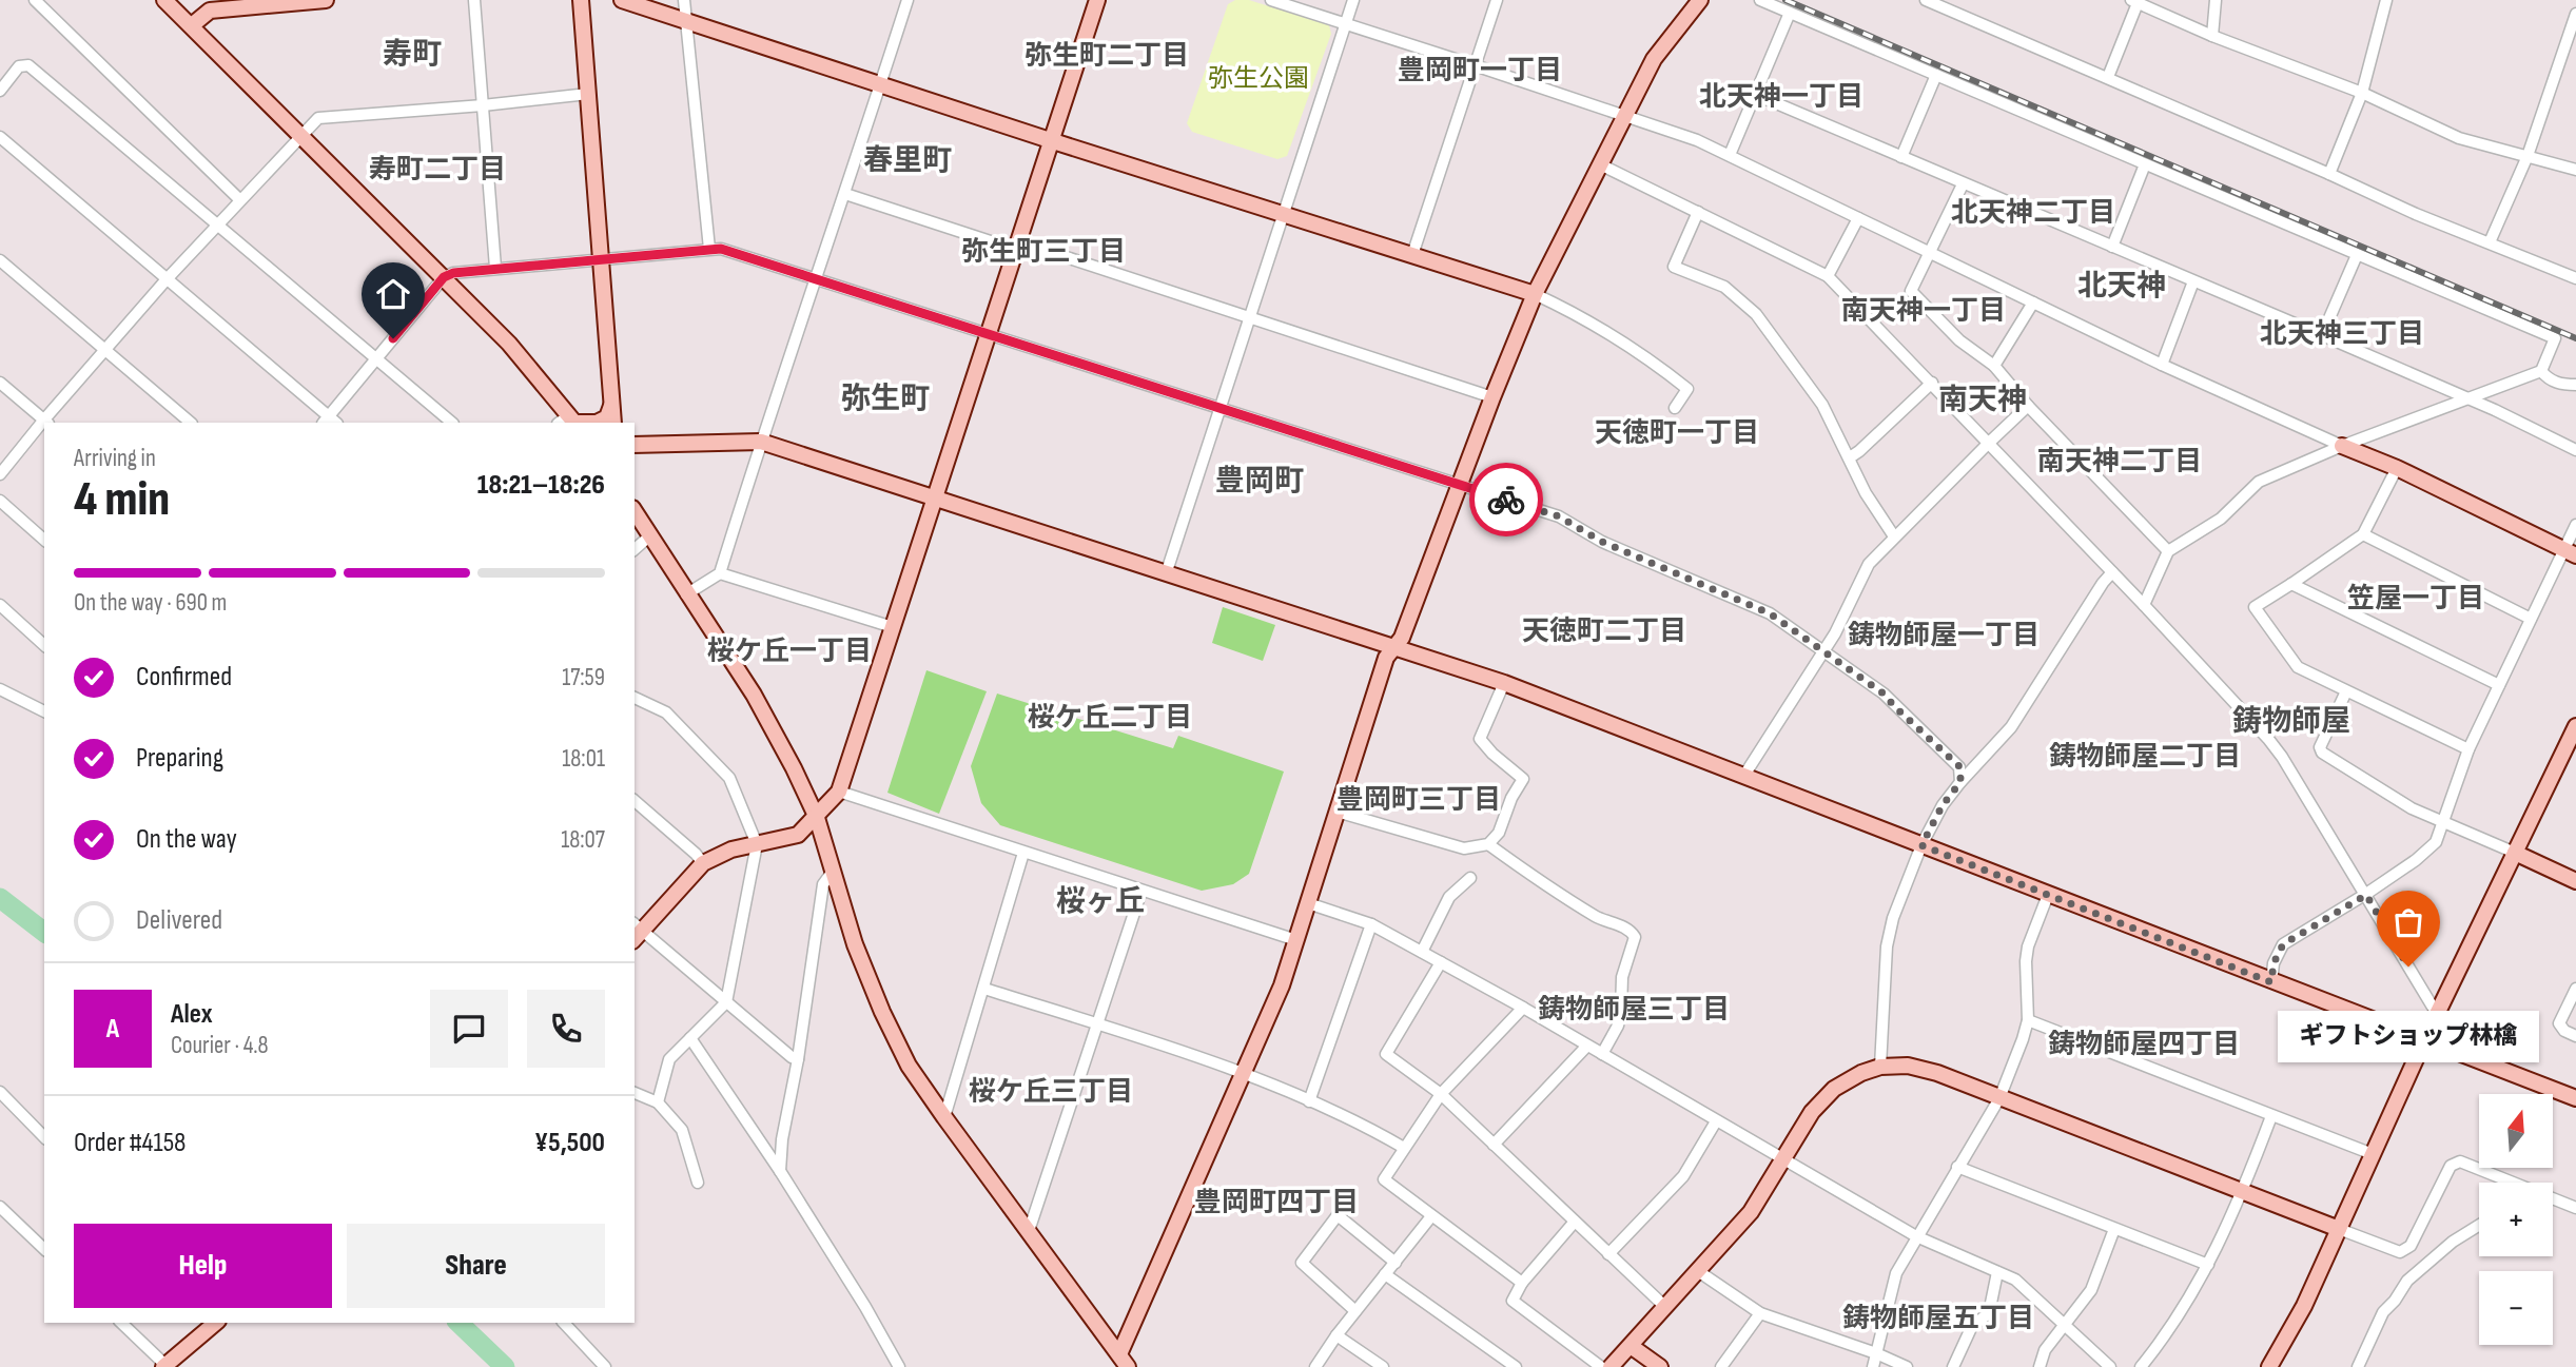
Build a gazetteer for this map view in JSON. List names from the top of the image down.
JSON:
{
  "districts": [
    "寿町",
    "弥生町二丁目",
    "豊岡町一丁目",
    "北天神一丁目",
    "春里町",
    "寿町二丁目",
    "北天神二丁目",
    "弥生町三丁目",
    "北天神",
    "南天神一丁目",
    "北天神三丁目",
    "弥生町",
    "南天神",
    "天徳町一丁目",
    "南天神二丁目",
    "豊岡町",
    "笠屋一丁目",
    "天徳町二丁目",
    "鋳物師屋一丁目",
    "桜ケ丘一丁目",
    "桜ケ丘二丁目",
    "鋳物師屋",
    "鋳物師屋二丁目",
    "豊岡町三丁目",
    "桜ヶ丘",
    "鋳物師屋三丁目",
    "鋳物師屋四丁目",
    "桜ケ丘三丁目",
    "豊岡町四丁目",
    "鋳物師屋五丁目"
  ],
  "parks": ["弥生公園"],
  "places": ["ギフトショップ林檎"],
  "north": "top",
  "page": {
    "heading": ["4 min", "Arriving in", "18:21–18:26"],
    "panel": [
      "Alex",
      "Courier · 4.8",
      "Order #4158",
      "¥5,500"
    ],
    "bar": "On the way · 690 m",
    "list": [
      ["Confirmed", "17:59"],
      ["Preparing", "18:01"],
      ["On the way", "18:07"],
      "Delivered"
    ],
    "round": "A",
    "bubble": "ギフトショップ林檎",
    "map_buttons": ["+", "−"],
    "buttons": ["Help", "Share"]
  }
}
